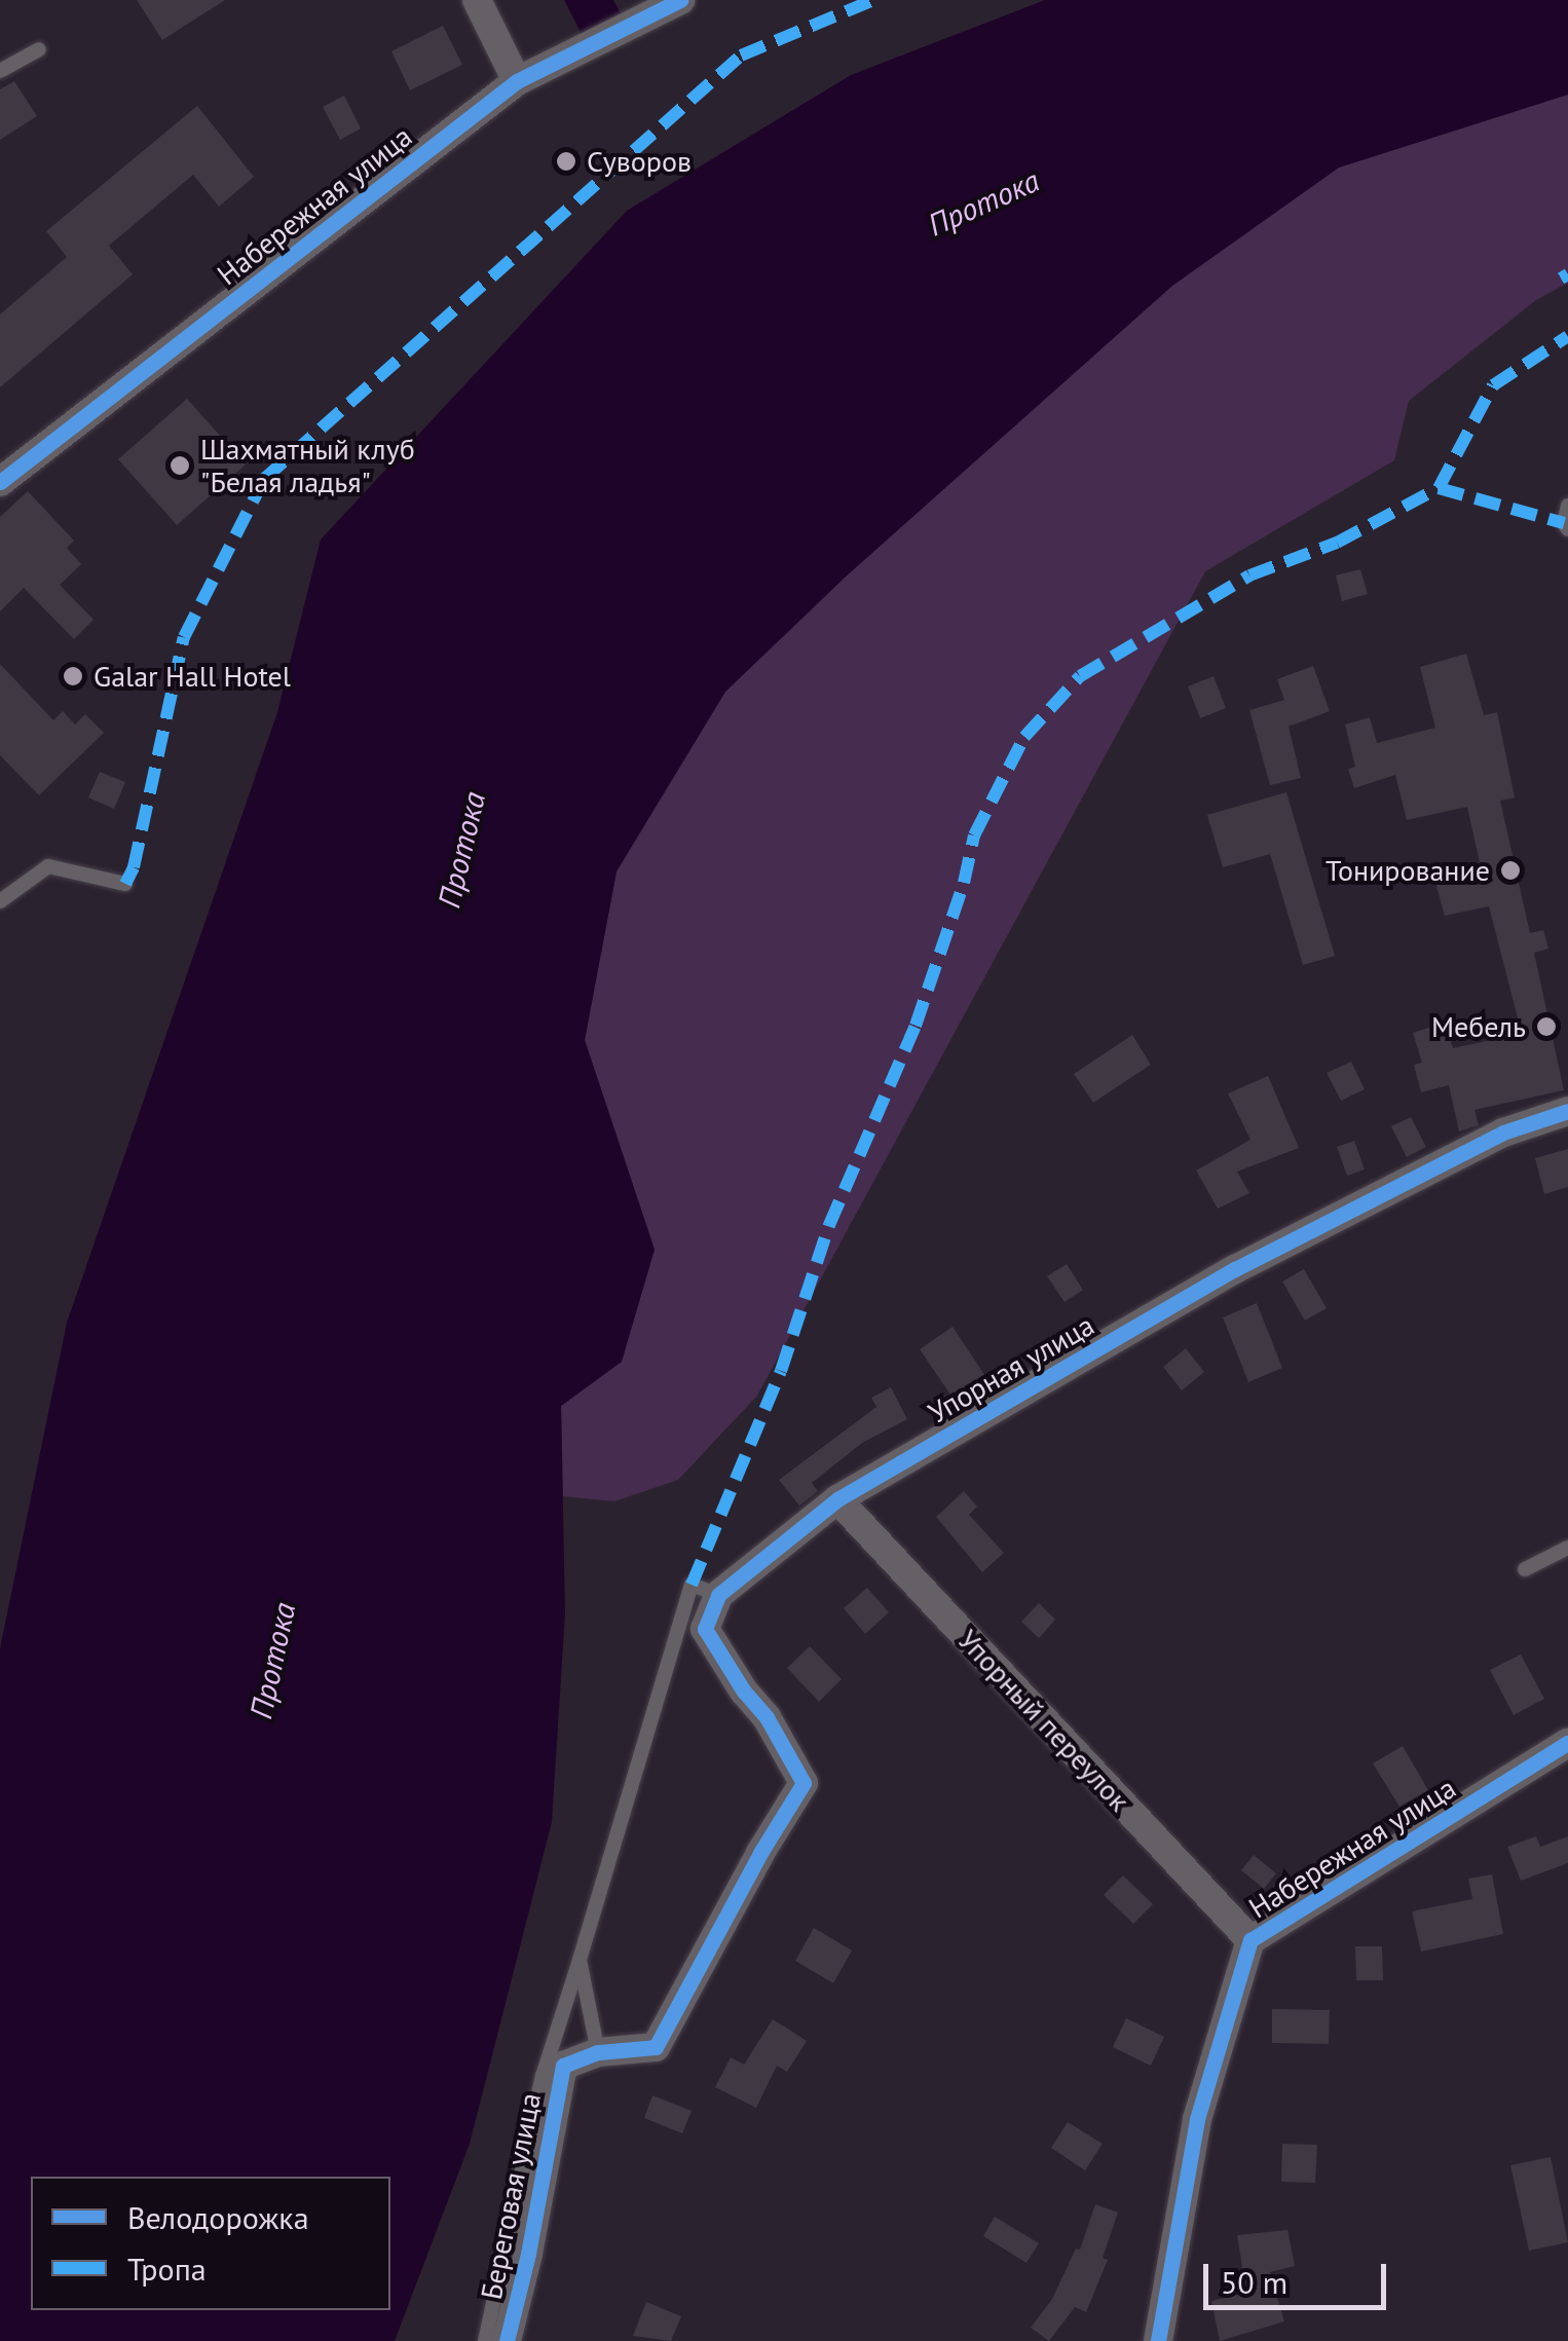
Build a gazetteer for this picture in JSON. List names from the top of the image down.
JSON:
{
  "streets": {
    "street": [
      "Набережная улица",
      "Упорная улица",
      "Упорный переулок",
      "Береговая улица"
    ]
  },
  "crossings": [
    ["Набережная улица", "Упорный переулок"],
    ["Упорная улица", "Упорный переулок"]
  ],
  "water": ["Протока"],
  "places": [
    "Суворов",
    "Шахматный клуб \"Белая ладья\"",
    "Galar Hall Hotel",
    "Тонирование",
    "Мебель"
  ],
  "legend": ["Велодорожка", "Тропа"],
  "scale_bar": "50 m"
}
